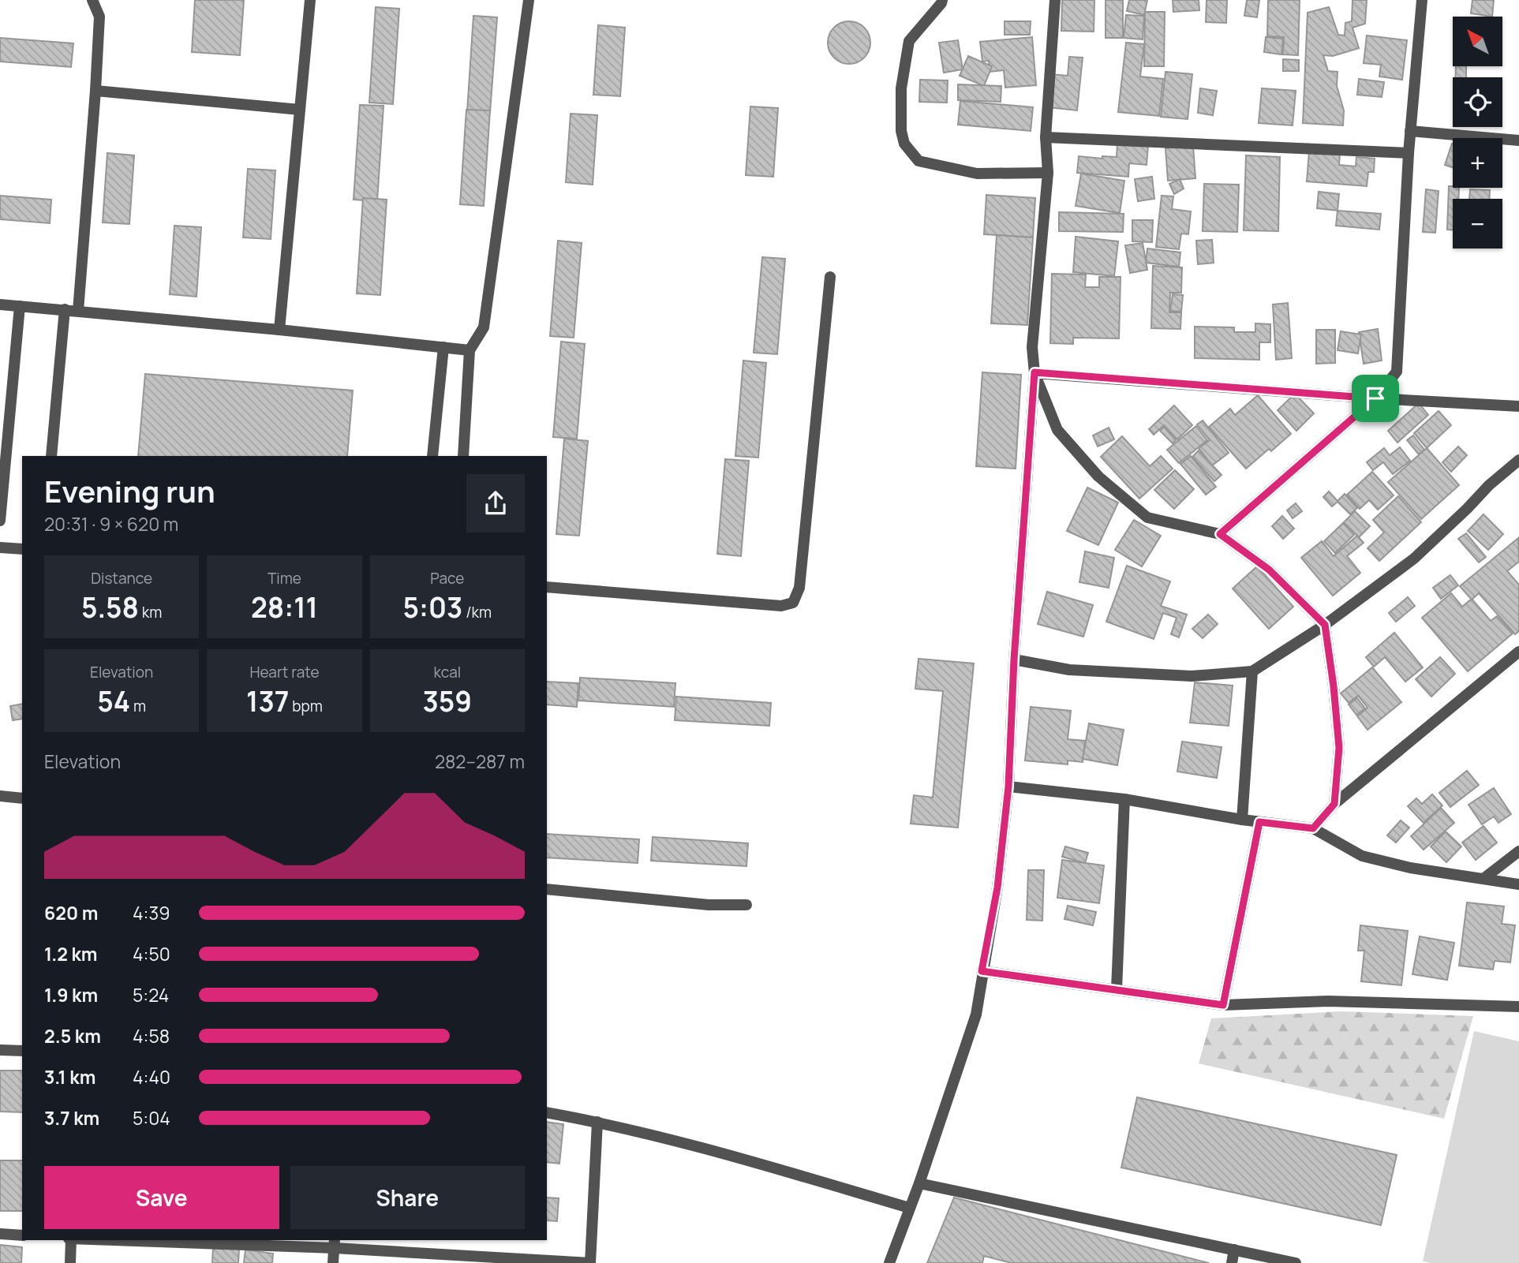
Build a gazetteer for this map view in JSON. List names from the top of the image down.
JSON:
{
  "north": "top left",
  "page": {
    "map_buttons": ["+", "−"],
    "heading": ["Evening run", "20:31 · 9 × 620 m"],
    "stats": [
      ["Distance", "5.58 km"],
      ["Time", "28:11"],
      ["Pace", "5:03 /km"],
      ["Elevation", "54 m"],
      ["Heart rate", "137 bpm"],
      ["kcal", "359"]
    ],
    "chart": ["Elevation", "282–287 m"],
    "list": [
      {
        "name": "620 m",
        "note": "4:39"
      },
      {
        "name": "1.2 km",
        "note": "4:50"
      },
      {
        "name": "1.9 km",
        "note": "5:24"
      },
      {
        "name": "2.5 km",
        "note": "4:58"
      },
      {
        "name": "3.1 km",
        "note": "4:40"
      },
      {
        "name": "3.7 km",
        "note": "5:04"
      }
    ],
    "buttons": ["Save", "Share"]
  }
}
